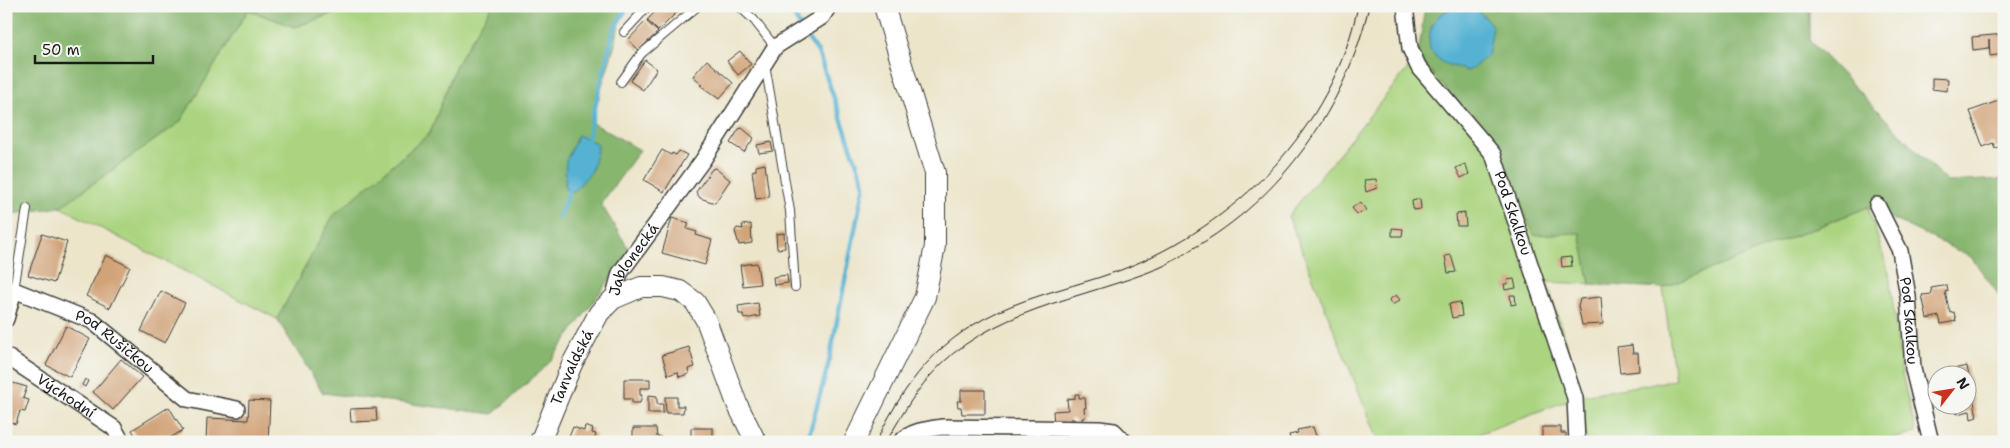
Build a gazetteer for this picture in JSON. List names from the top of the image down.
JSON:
{
  "streets": {
    "main road": ["Jablonecká", "Tanvaldská"],
    "street": ["Pod Skalkou", "Pod Rušičkou", "Východní"]
  },
  "crossings": [
    ["Jablonecká", "Tanvaldská"]
  ],
  "scale_bar": "50 m",
  "north": "top right"
}
